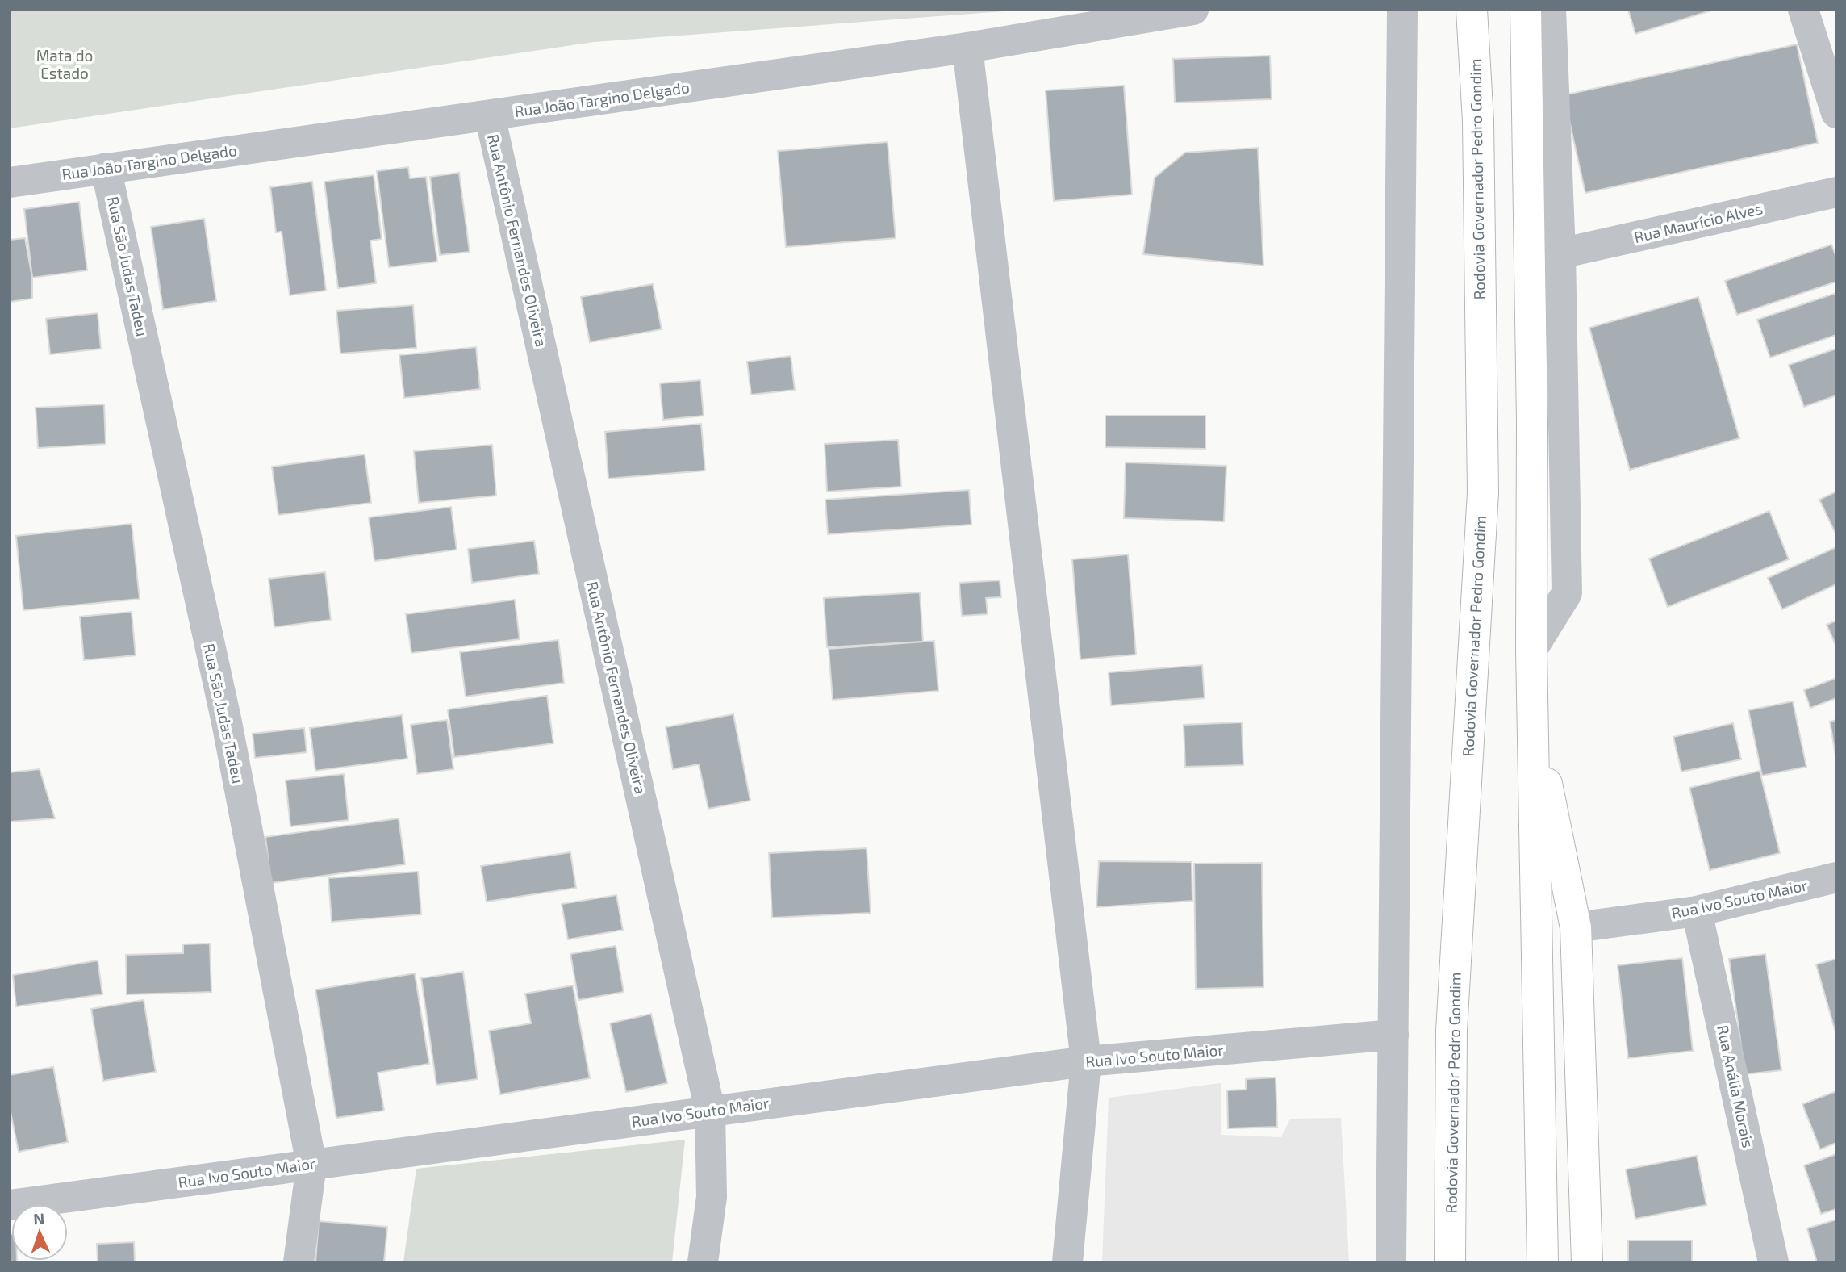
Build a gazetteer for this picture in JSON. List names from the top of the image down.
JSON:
{
  "streets": {
    "highway": ["Rodovia Governador Pedro Gondim"],
    "street": [
      "Rua João Targino Delgado",
      "Rua Maurício Alves",
      "Rua Antônio Fernandes Oliveira",
      "Rua São Judas Tadeu",
      "Rua Ivo Souto Maior",
      "Rua Anália Morais"
    ]
  },
  "crossings": [
    ["Rua João Targino Delgado", "Rua Antônio Fernandes Oliveira"],
    ["Rua João Targino Delgado", "Rua São Judas Tadeu"],
    ["Rua Antônio Fernandes Oliveira", "Rua Ivo Souto Maior"],
    ["Rua São Judas Tadeu", "Rua Ivo Souto Maior"],
    ["Rua Ivo Souto Maior", "Rua Anália Morais"]
  ],
  "parks": ["Mata do Estado"],
  "north": "top"
}
